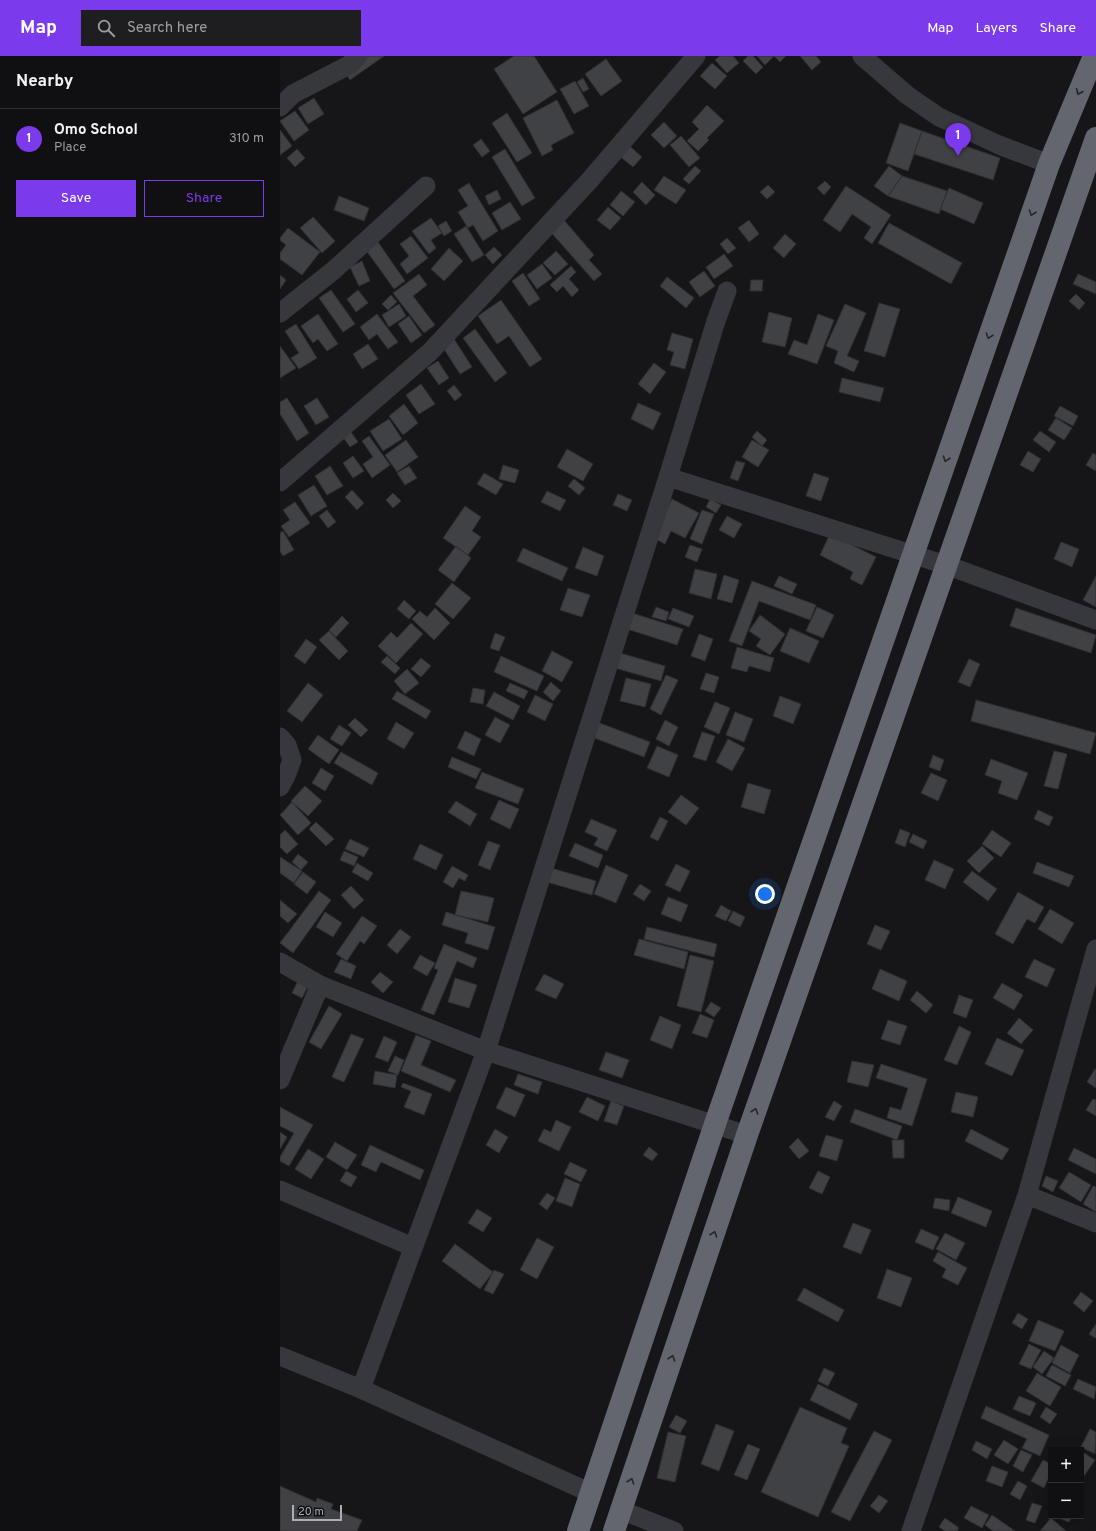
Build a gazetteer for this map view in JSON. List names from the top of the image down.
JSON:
{
  "scale_bar": "20 m",
  "page": {
    "header": "Map",
    "search": "Search here",
    "nav": ["Map", "Layers", "Share"],
    "heading": "Nearby",
    "list": [
      {
        "mark": "1",
        "name": "Omo School",
        "note": "Place",
        "value": "310 m"
      }
    ],
    "pins": "1",
    "buttons": ["Save", "Share"],
    "map_buttons": ["+", "−"],
    "scale": "20 m"
  }
}
